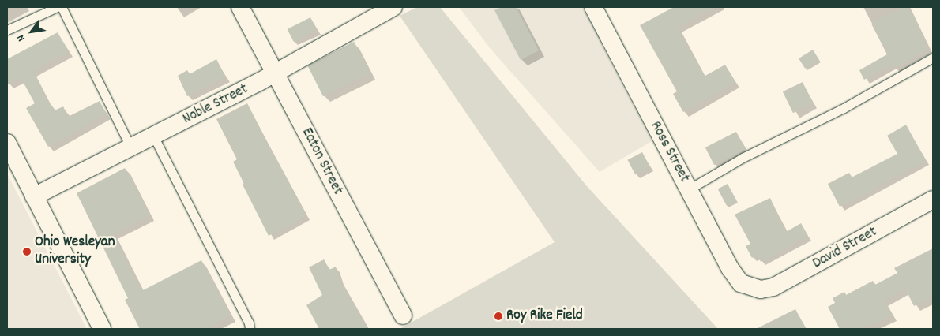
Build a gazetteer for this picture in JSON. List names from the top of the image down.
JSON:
{
  "streets": {
    "street": [
      "Noble Street",
      "Ross Street",
      "Eaton Street",
      "David Street"
    ]
  },
  "crossings": [
    ["Noble Street", "Eaton Street"],
    ["Ross Street", "David Street"]
  ],
  "places": ["Ohio Wesleyan University", "Roy Rike Field"],
  "north": "bottom left"
}
